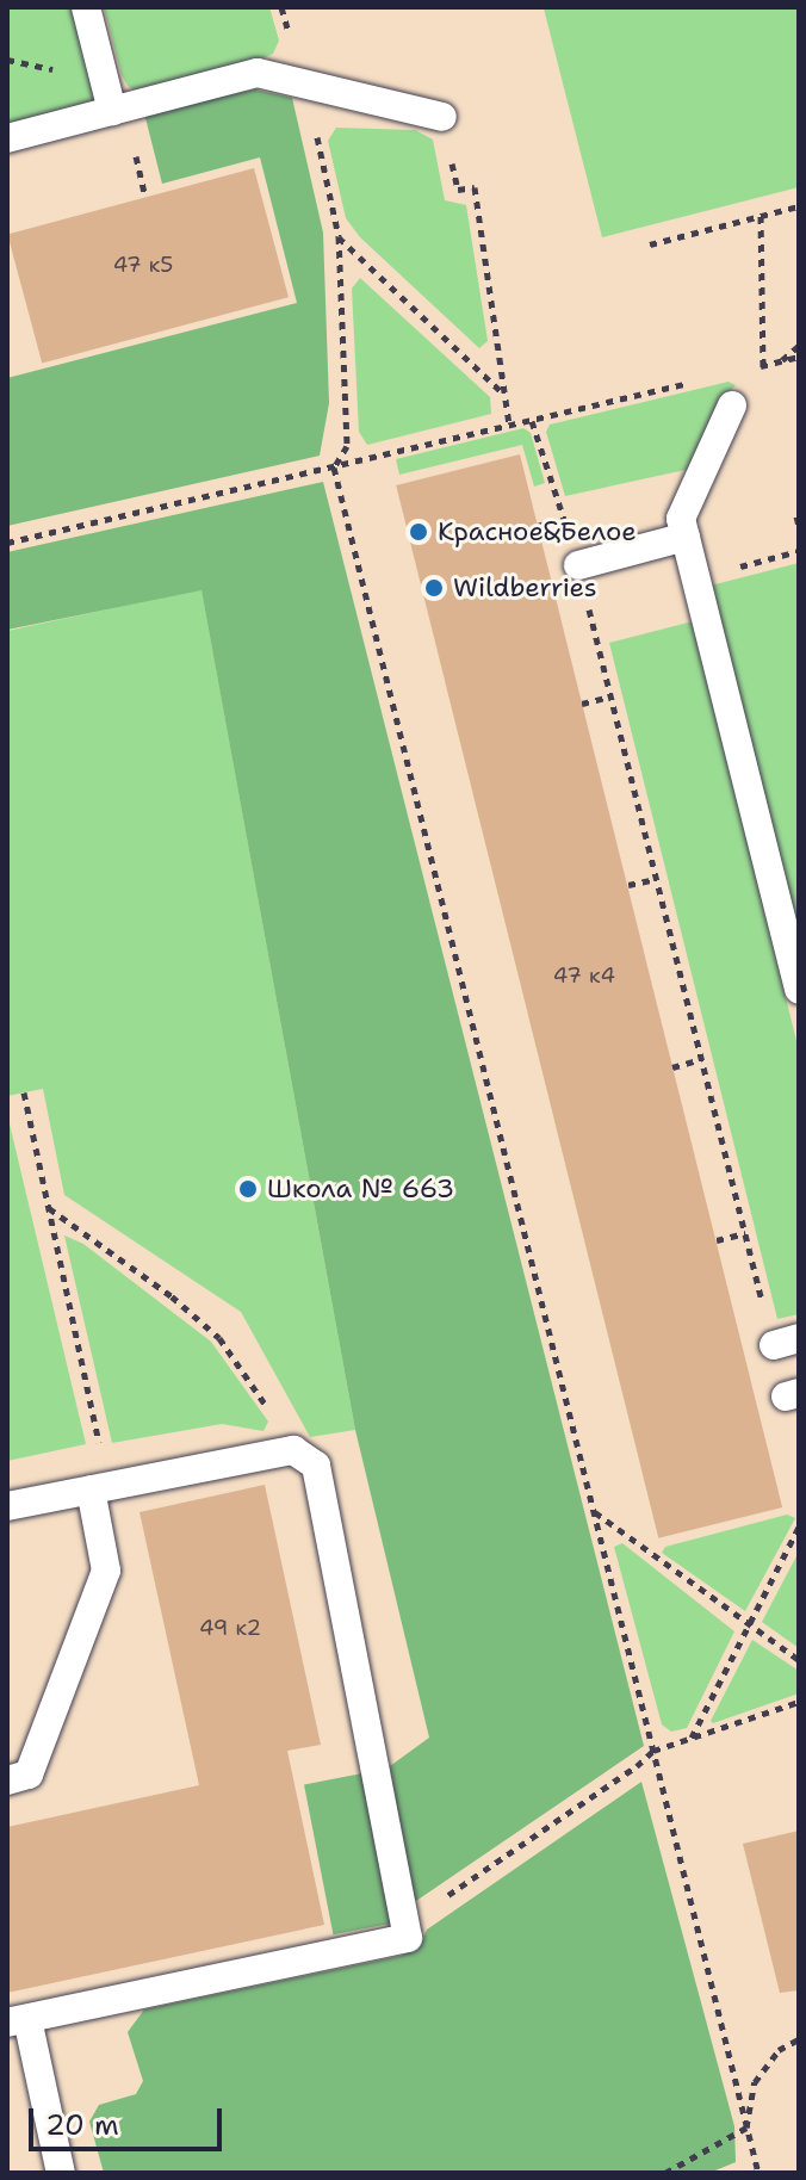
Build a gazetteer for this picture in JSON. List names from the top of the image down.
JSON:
{
  "places": ["Красное&Белое", "Wildberries", "Школа № 663"],
  "house_numbers": ["47 к5", "47 к4", "49 к2"],
  "scale_bar": "20 m"
}
